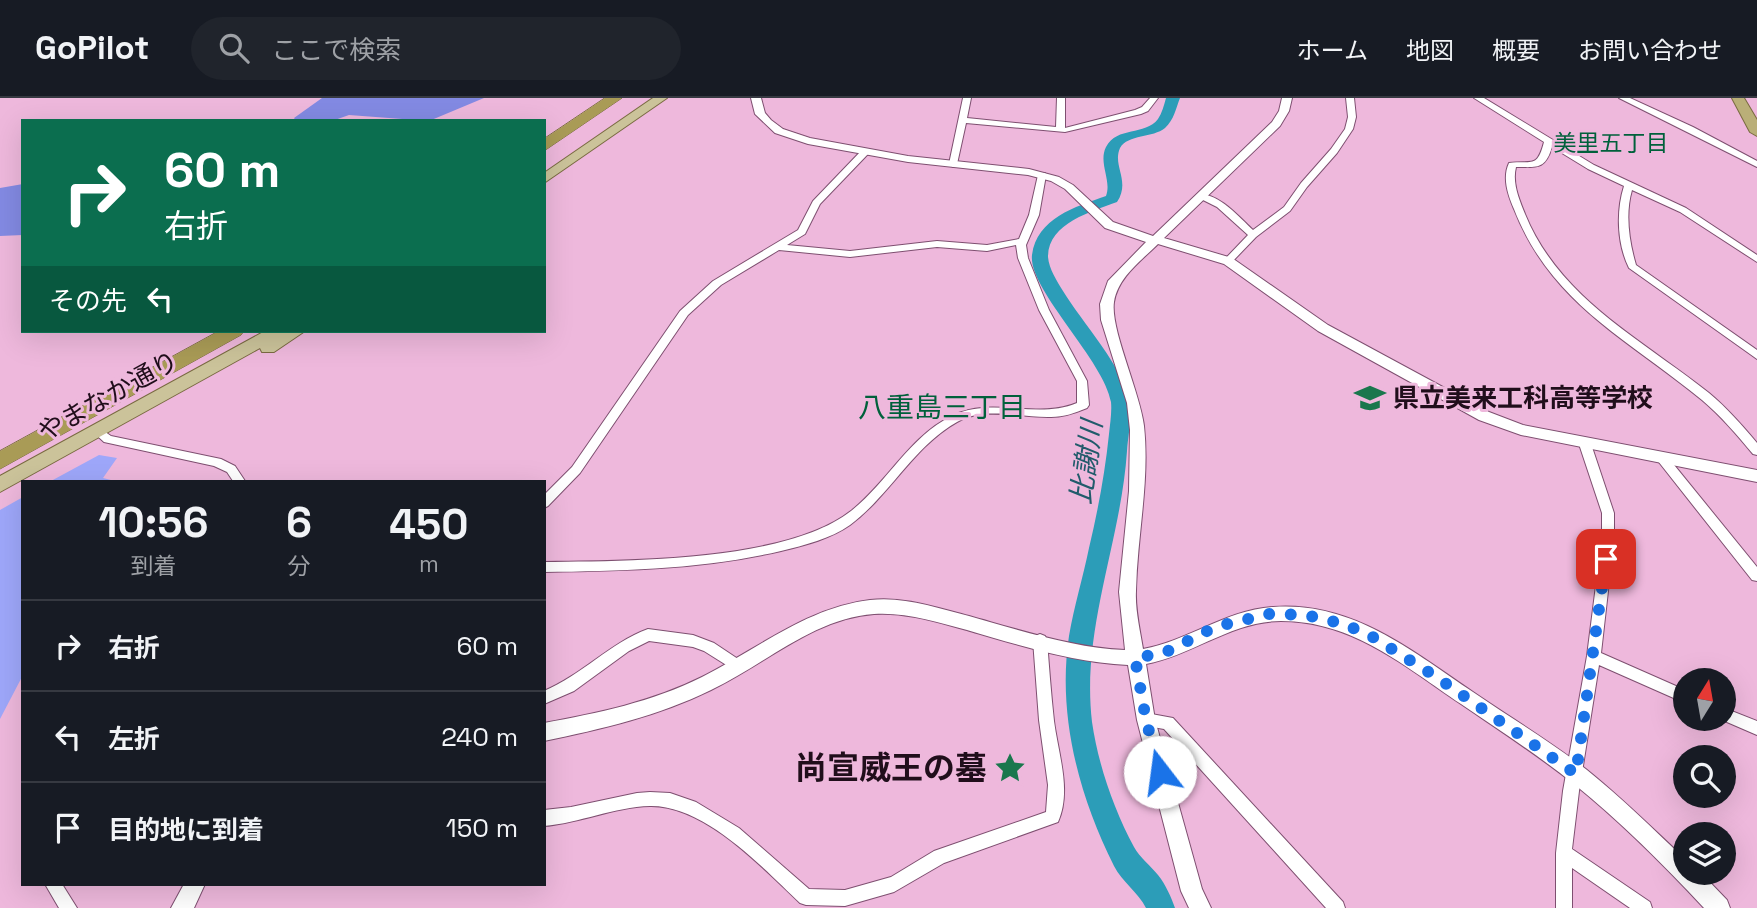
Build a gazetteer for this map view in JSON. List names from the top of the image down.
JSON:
{
  "streets": {
    "main road": ["やまなか通り"]
  },
  "districts": ["美里五丁目", "八重島三丁目"],
  "water": ["比謝川"],
  "places": {
    "school or university": ["県立美来工科高等学校"],
    "place": ["尚宣威王の墓"]
  },
  "north": "top",
  "page": {
    "header": "GoPilot",
    "search": "ここで検索",
    "nav": [
      "ホーム",
      "地図",
      "概要",
      "お問い合わせ"
    ],
    "turn": ["60 m", "右折"],
    "then": "その先",
    "eta": [
      "10:56",
      "到着",
      "6",
      "分",
      "450",
      "m"
    ],
    "list": [
      {
        "name": "右折",
        "value": "60 m"
      },
      {
        "name": "左折",
        "value": "240 m"
      },
      {
        "name": "目的地に到着",
        "value": "150 m"
      }
    ]
  }
}
